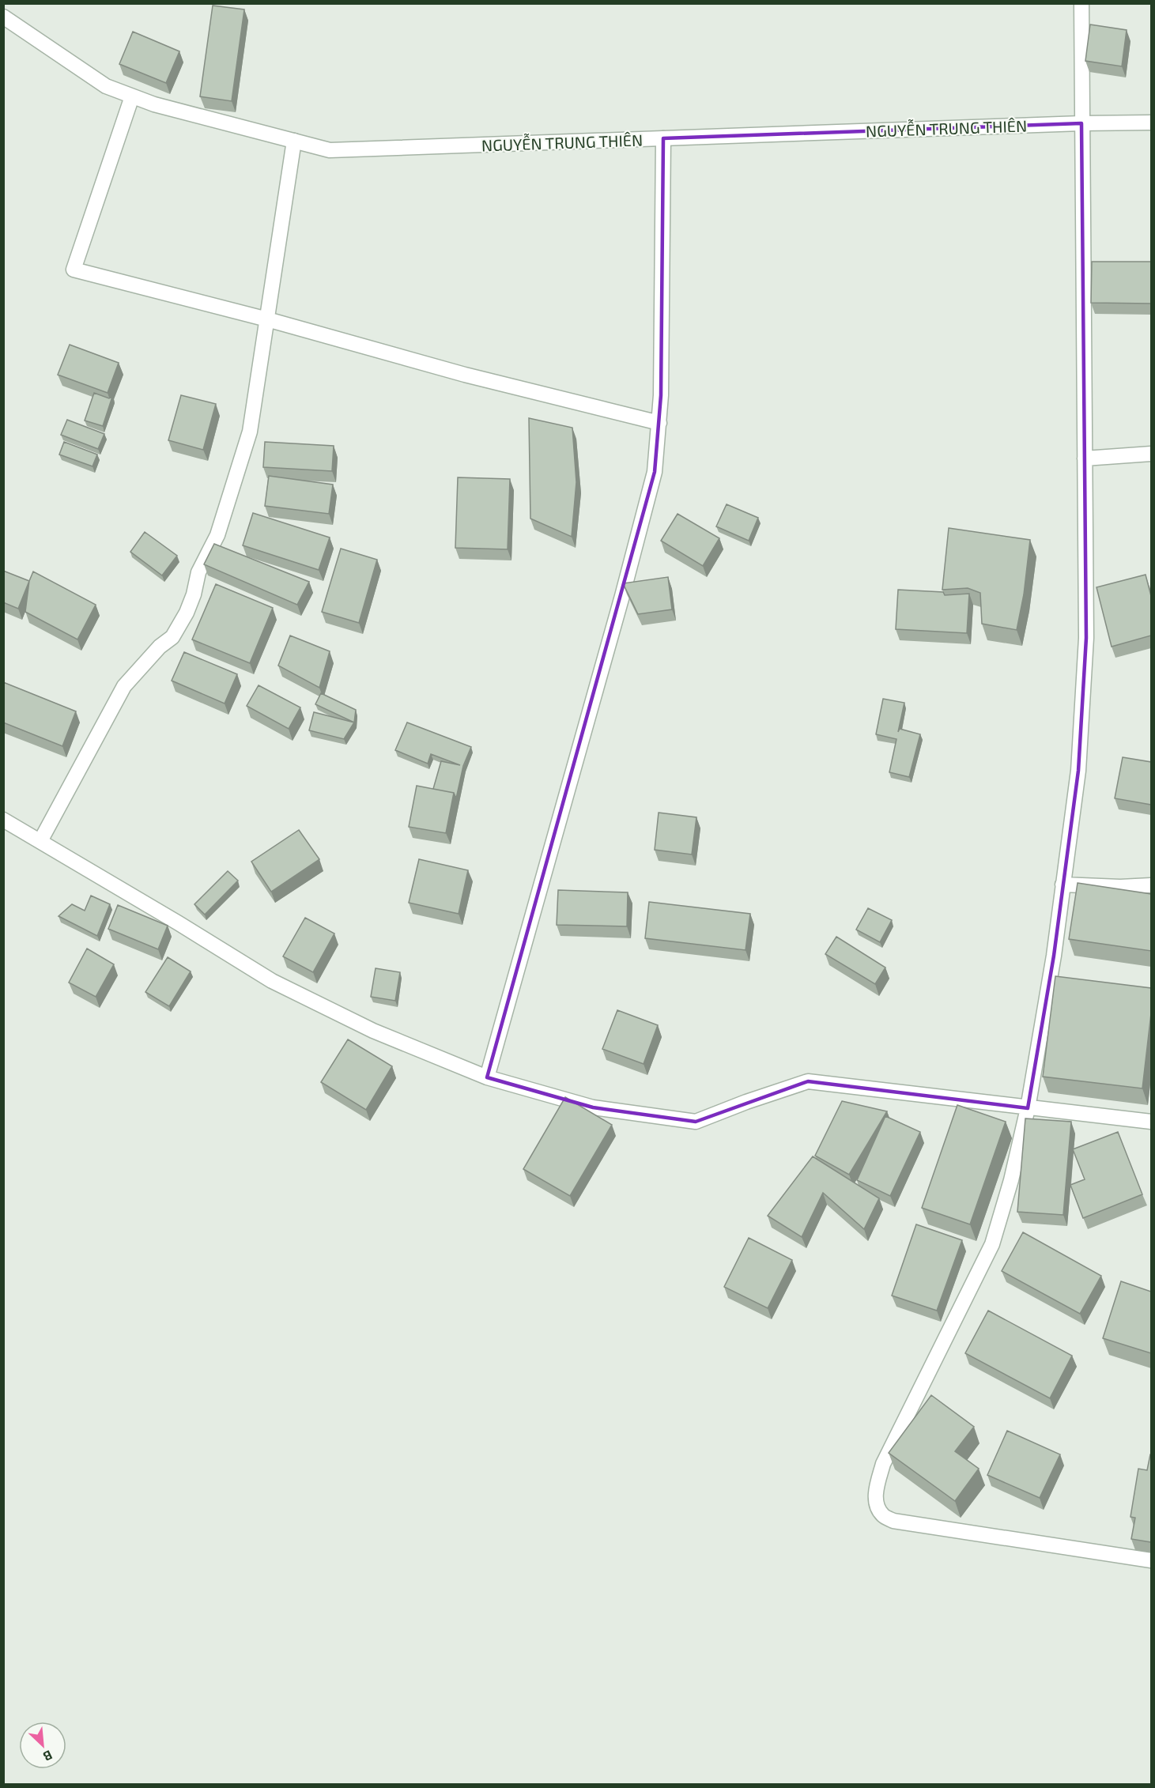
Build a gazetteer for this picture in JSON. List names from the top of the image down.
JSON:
{
  "streets": {
    "street": ["NGUYỄN TRUNG THIÊN"]
  },
  "north": "bottom right"
}
